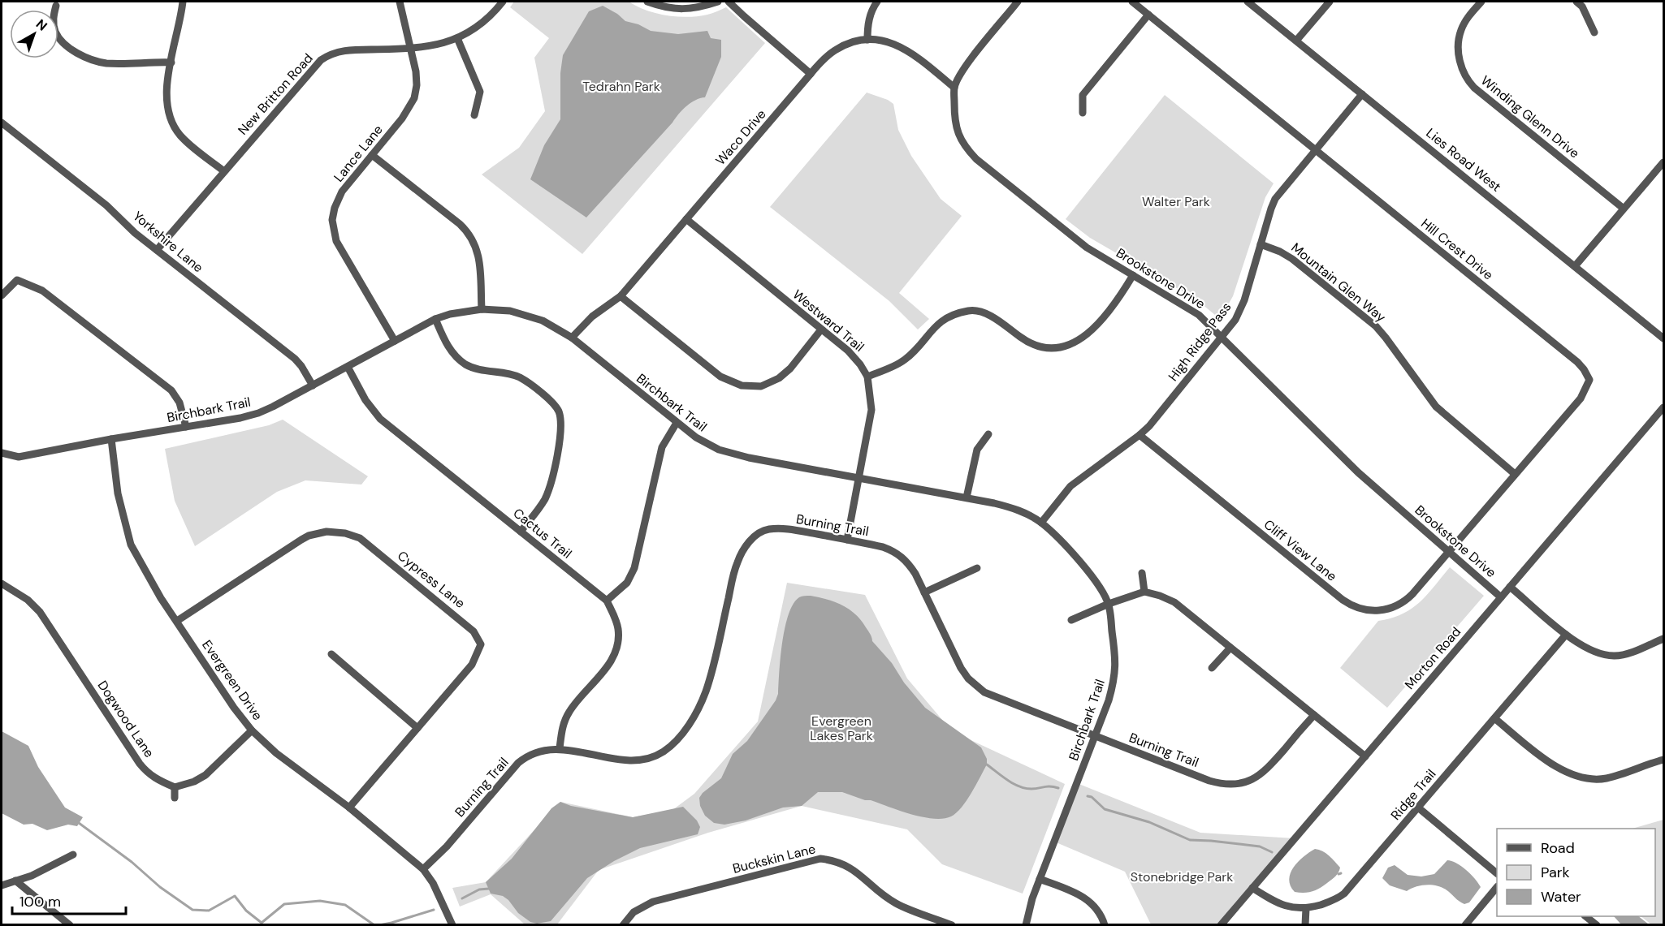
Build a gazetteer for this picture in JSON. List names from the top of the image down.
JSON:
{
  "streets": {
    "street": [
      "New Britton Road",
      "Winding Glenn Drive",
      "Waco Drive",
      "Lance Lane",
      "Lies Road West",
      "Yorkshire Lane",
      "Hill Crest Drive",
      "Brookstone Drive",
      "Mountain Glen Way",
      "Westward Trail",
      "High Ridge Pass",
      "Birchbark Trail",
      "Burning Trail",
      "Cactus Trail",
      "Cliff View Lane",
      "Cypress Lane",
      "Morton Road",
      "Evergreen Drive",
      "Dogwood Lane",
      "Ridge Trail",
      "Buckskin Lane"
    ]
  },
  "crossings": [
    ["New Britton Road", "Lance Lane"],
    ["New Britton Road", "Yorkshire Lane"],
    ["Waco Drive", "Brookstone Drive"],
    ["Waco Drive", "Westward Trail"],
    ["Waco Drive", "Birchbark Trail"],
    ["Lance Lane", "Birchbark Trail"],
    ["Lies Road West", "High Ridge Pass"],
    ["Yorkshire Lane", "Birchbark Trail"],
    ["Hill Crest Drive", "Brookstone Drive"],
    ["Hill Crest Drive", "Mountain Glen Way"],
    ["Hill Crest Drive", "High Ridge Pass"],
    ["Hill Crest Drive", "Cliff View Lane"],
    ["Brookstone Drive", "High Ridge Pass"],
    ["Brookstone Drive", "Cliff View Lane"],
    ["Brookstone Drive", "Morton Road"],
    ["Mountain Glen Way", "High Ridge Pass"],
    ["Westward Trail", "Birchbark Trail"],
    ["Westward Trail", "Burning Trail"],
    ["High Ridge Pass", "Birchbark Trail"],
    ["High Ridge Pass", "Cliff View Lane"],
    ["Birchbark Trail", "Burning Trail"],
    ["Birchbark Trail", "Cactus Trail"],
    ["Birchbark Trail", "Evergreen Drive"],
    ["Burning Trail", "Cactus Trail"],
    ["Burning Trail", "Evergreen Drive"],
    ["Cypress Lane", "Evergreen Drive"],
    ["Morton Road", "Ridge Trail"]
  ],
  "parks": [
    "Tedrahn Park",
    "Walter Park",
    "Evergreen Lakes Park",
    "Stonebridge Park"
  ],
  "legend": ["Road", "Park", "Water"],
  "scale_bar": "100 m",
  "north": "top right"
}
